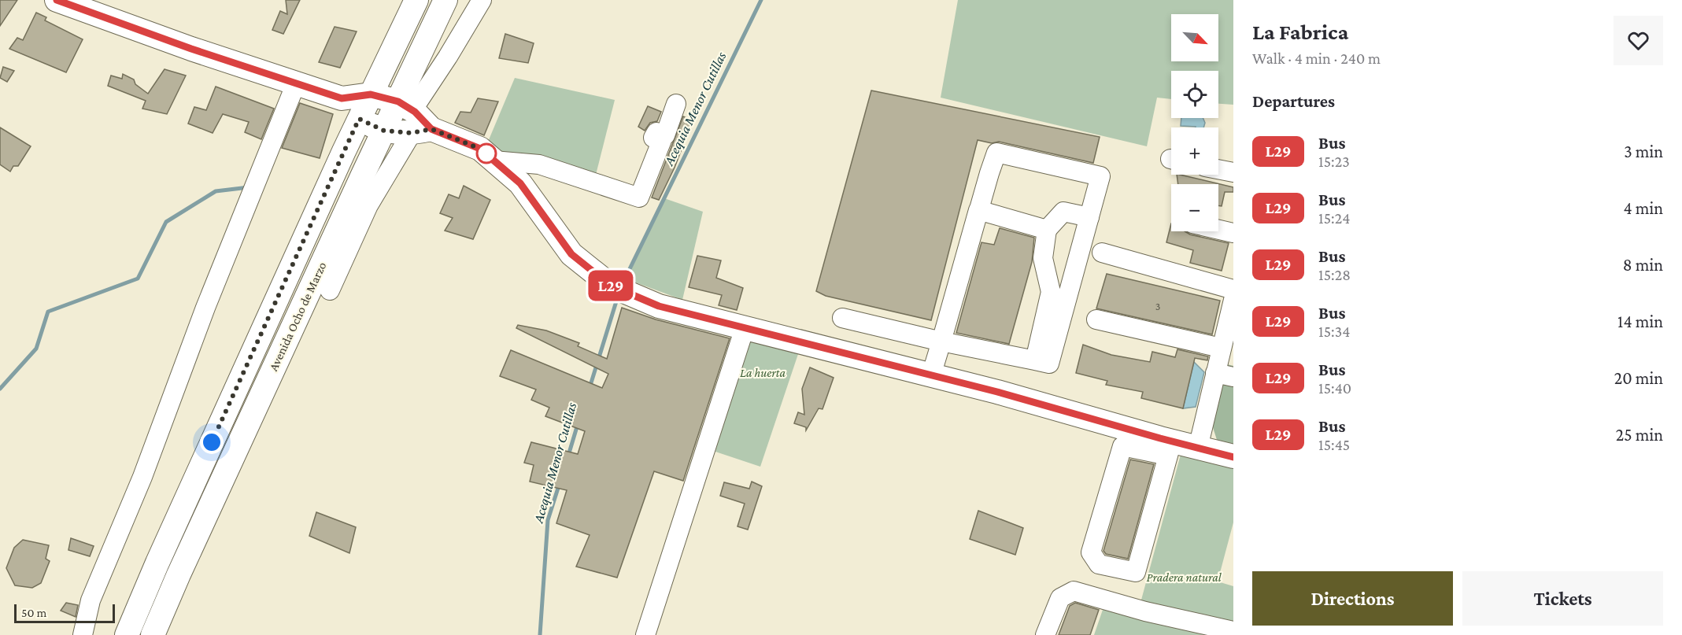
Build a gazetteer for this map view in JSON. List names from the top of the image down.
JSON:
{
  "streets": {
    "main road": ["Avenida Ocho de Marzo"]
  },
  "water": ["Acequia Menor Cutillas"],
  "parks": ["La huerta", "Pradera natural"],
  "lines": ["bus line L29"],
  "house_numbers": ["3"],
  "scale_bar": "50 m",
  "north": "bottom right",
  "page": {
    "on_map": "L29",
    "heading": [
      ["La Fabrica", "Walk · 4 min · 240 m"],
      "Departures"
    ],
    "map_buttons": ["+", "−"],
    "list": [
      {
        "mark": "L29",
        "name": "Bus",
        "note": "15:23",
        "value": "3 min"
      },
      {
        "mark": "L29",
        "name": "Bus",
        "note": "15:24",
        "value": "4 min"
      },
      {
        "mark": "L29",
        "name": "Bus",
        "note": "15:28",
        "value": "8 min"
      },
      {
        "mark": "L29",
        "name": "Bus",
        "note": "15:34",
        "value": "14 min"
      },
      {
        "mark": "L29",
        "name": "Bus",
        "note": "15:40",
        "value": "20 min"
      },
      {
        "mark": "L29",
        "name": "Bus",
        "note": "15:45",
        "value": "25 min"
      }
    ],
    "buttons": ["Directions", "Tickets"],
    "scale": "50 m"
  }
}
